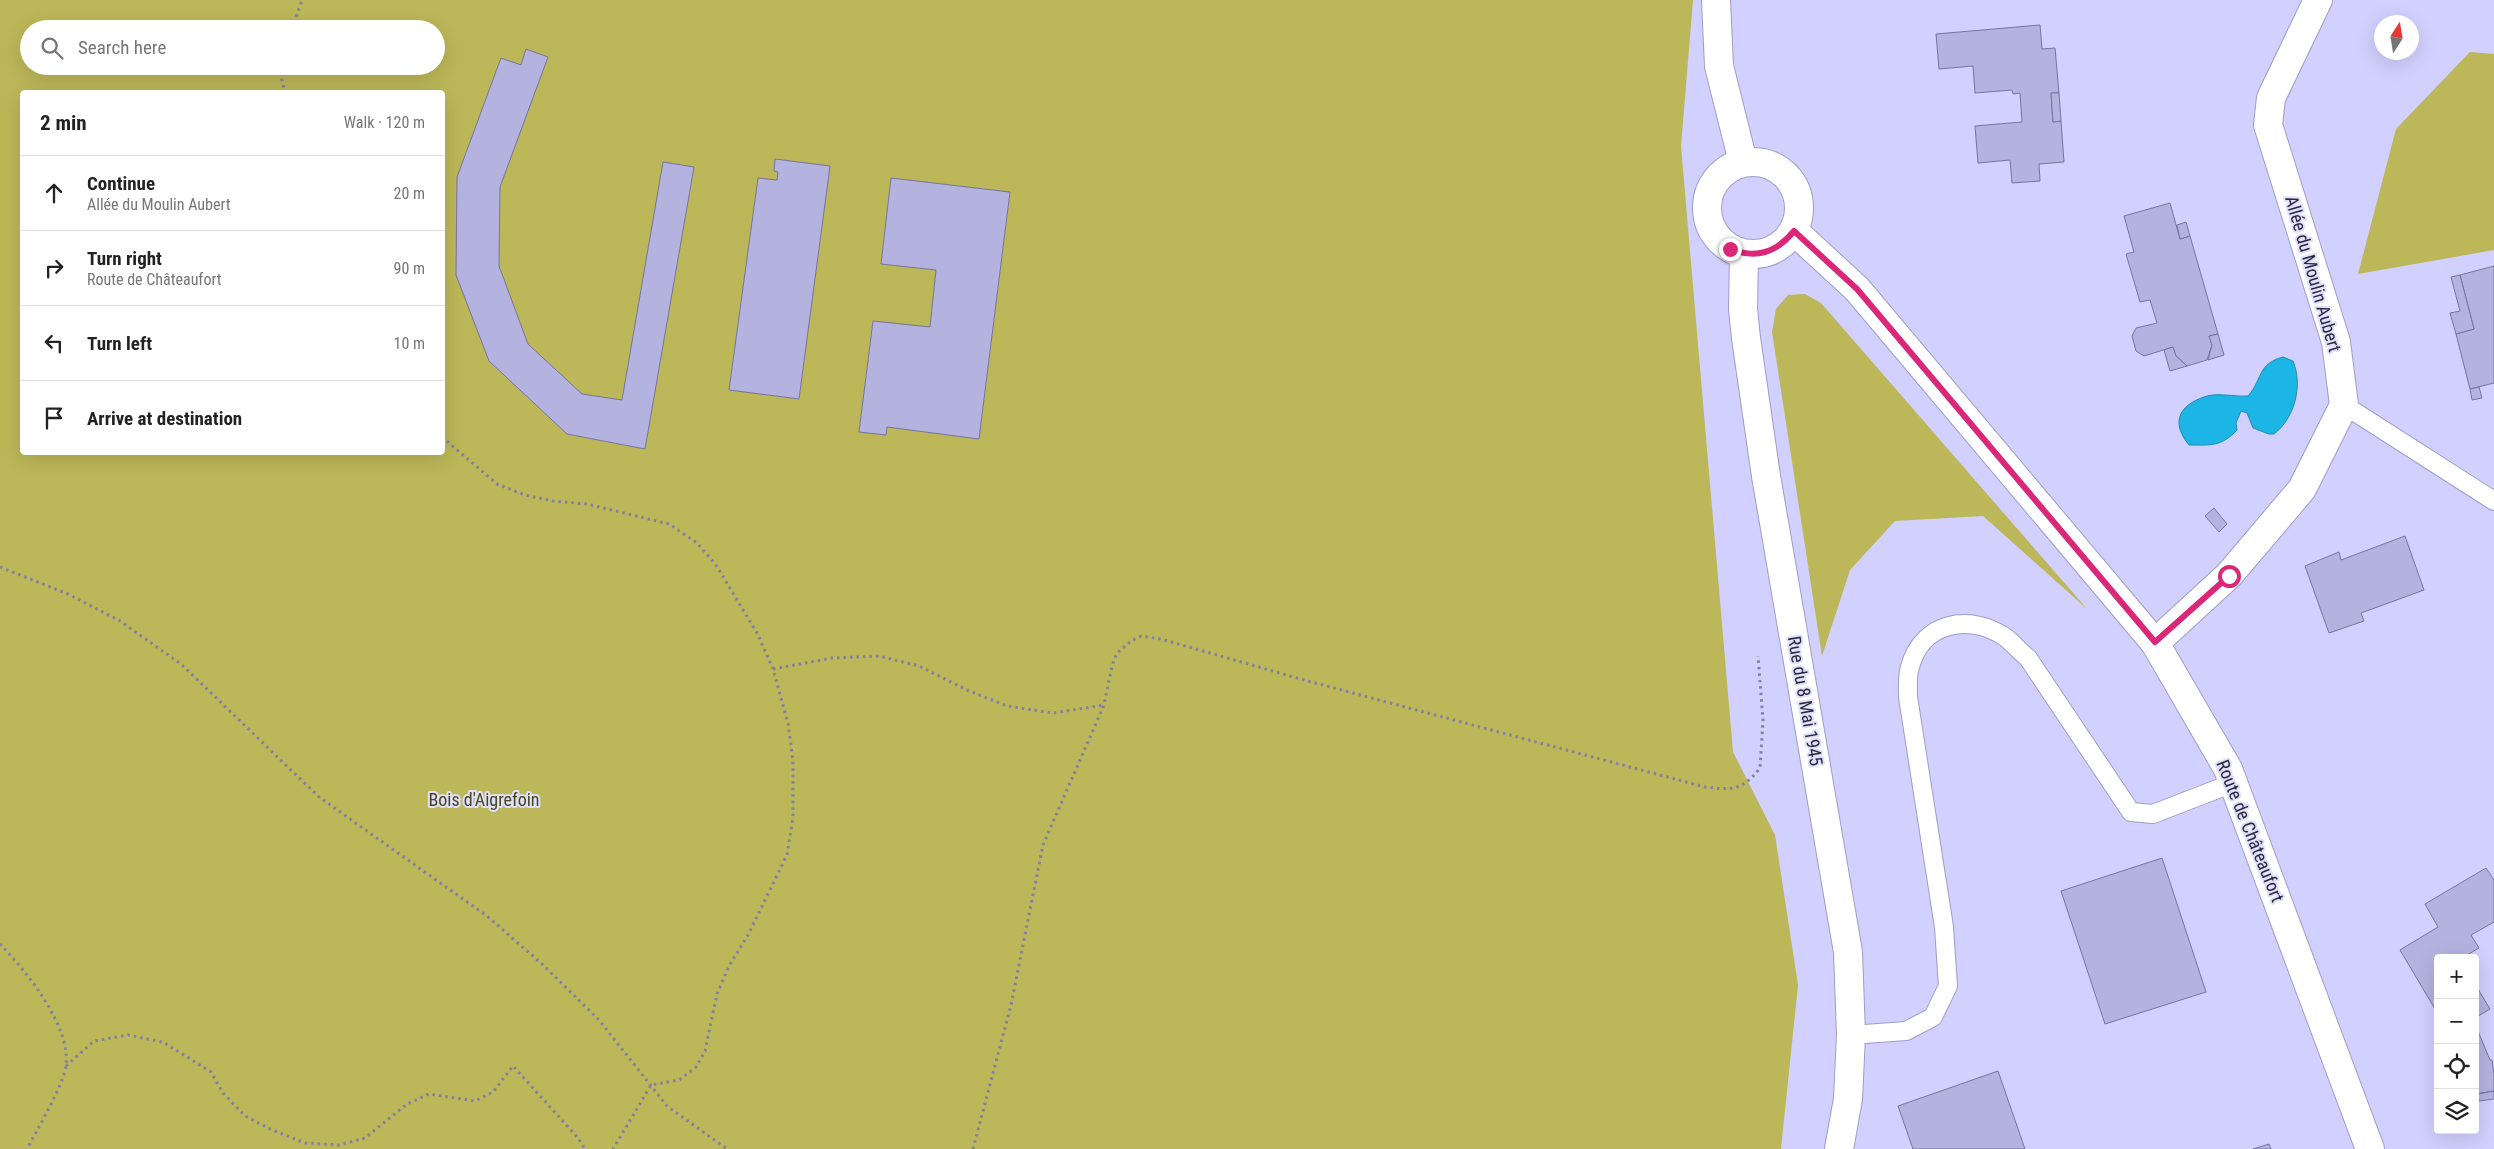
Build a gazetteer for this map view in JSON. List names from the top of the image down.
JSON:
{
  "streets": {
    "street": ["Allée du Moulin Aubert", "Rue du 8 Mai 1945", "Route de Châteaufort"]
  },
  "crossings": [
    ["Rue du 8 Mai 1945", "Route de Châteaufort"]
  ],
  "parks": ["Bois d'Aigrefoin"],
  "north": "top",
  "page": {
    "search": "Search here",
    "heading": ["2 min", "Walk · 120 m"],
    "list": [
      ["Continue", "Allée du Moulin Aubert", "20 m"],
      ["Turn right", "Route de Châteaufort", "90 m"],
      ["Turn left", "10 m"],
      "Arrive at destination"
    ],
    "map_buttons": ["+", "−"]
  }
}
